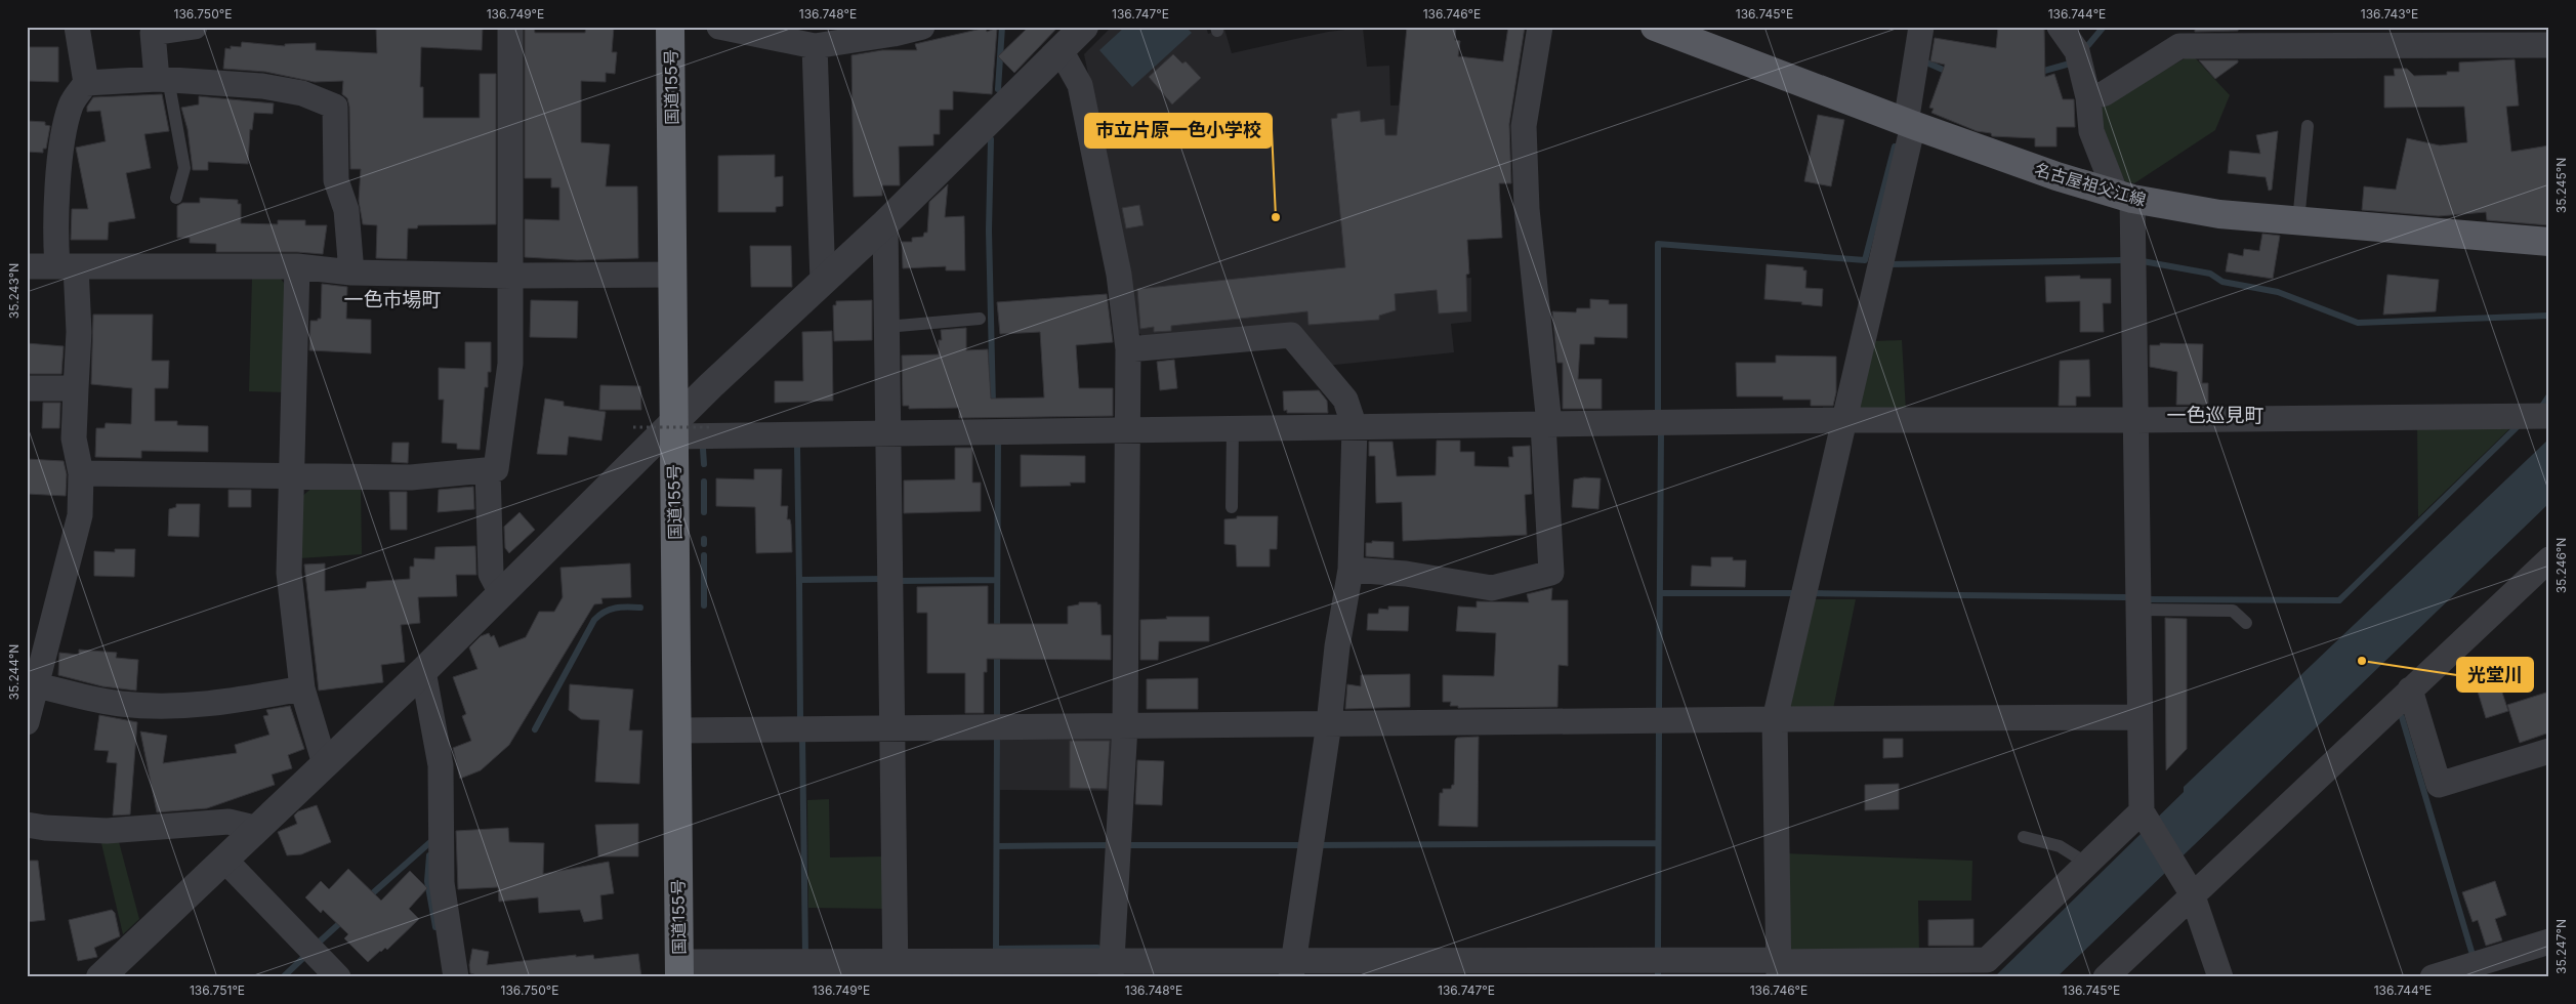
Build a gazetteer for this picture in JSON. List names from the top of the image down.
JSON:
{
  "streets": {
    "highway": ["国道155号"],
    "main road": ["名古屋祖父江線"]
  },
  "districts": ["一色市場町", "一色巡見町"],
  "places": ["市立片原一色小学校", "光堂川"],
  "coordinates": [
    "136.750°E",
    "136.749°E",
    "136.748°E",
    "136.747°E",
    "136.746°E",
    "136.745°E",
    "136.744°E",
    "136.743°E",
    "35.245°N",
    "35.243°N",
    "35.246°N",
    "35.244°N",
    "35.247°N",
    "136.751°E"
  ]
}
